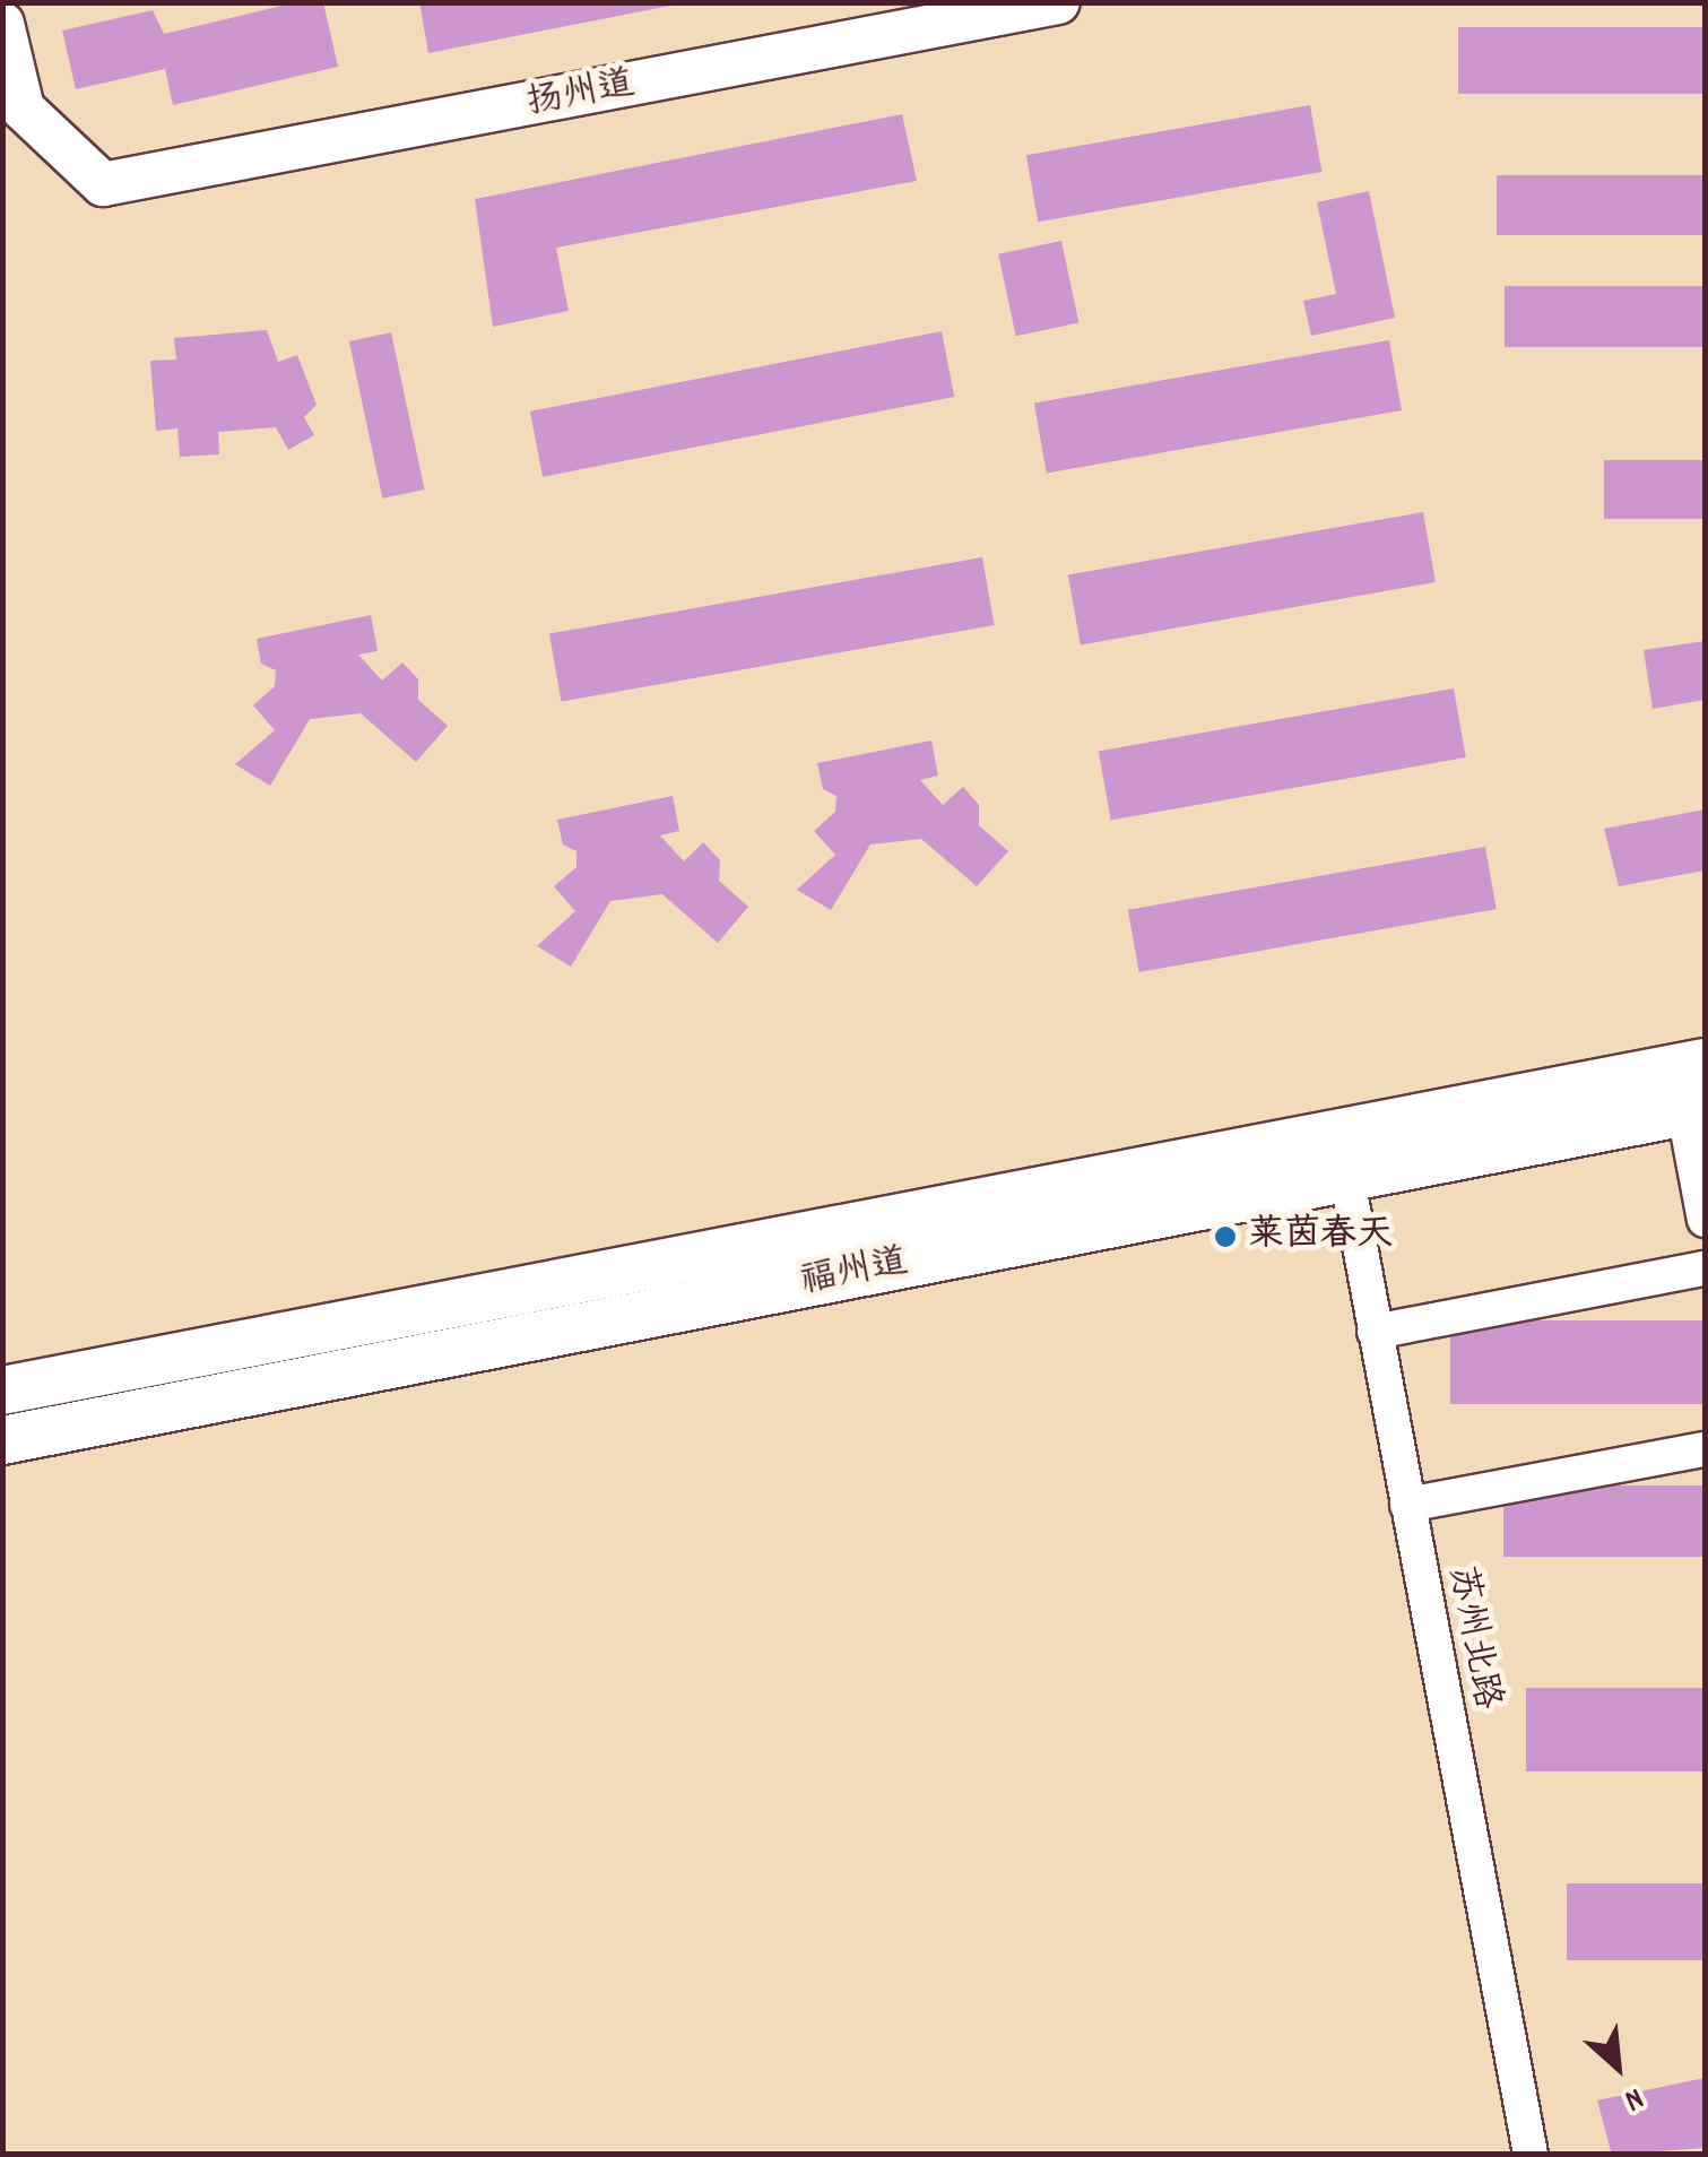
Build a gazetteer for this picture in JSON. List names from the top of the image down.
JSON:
{
  "streets": {
    "main road": ["福州道"],
    "street": ["扬州道", "苏州北路"]
  },
  "crossings": [
    ["福州道", "苏州北路"]
  ],
  "places": ["莱茵春天"],
  "north": "bottom right"
}
